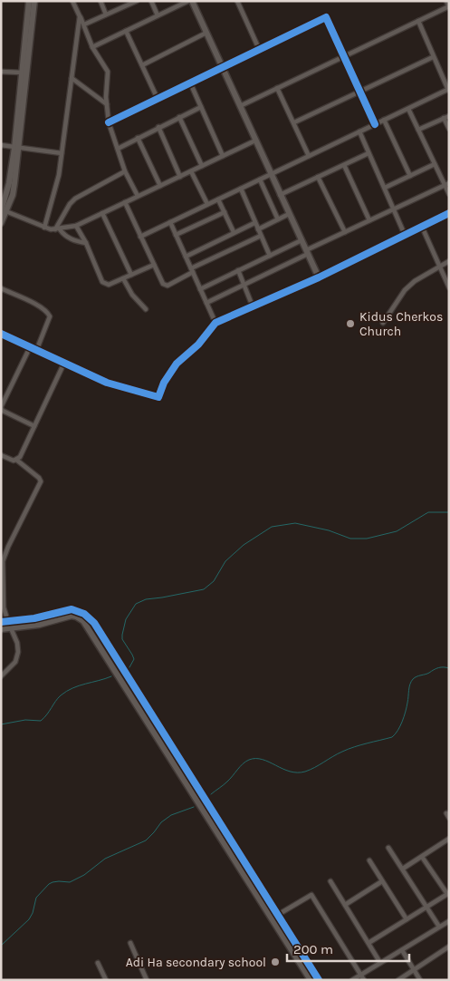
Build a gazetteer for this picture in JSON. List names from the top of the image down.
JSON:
{
  "places": ["Kidus Cherkos Church", "Adi Ha secondary school"],
  "scale_bar": "200 m"
}
